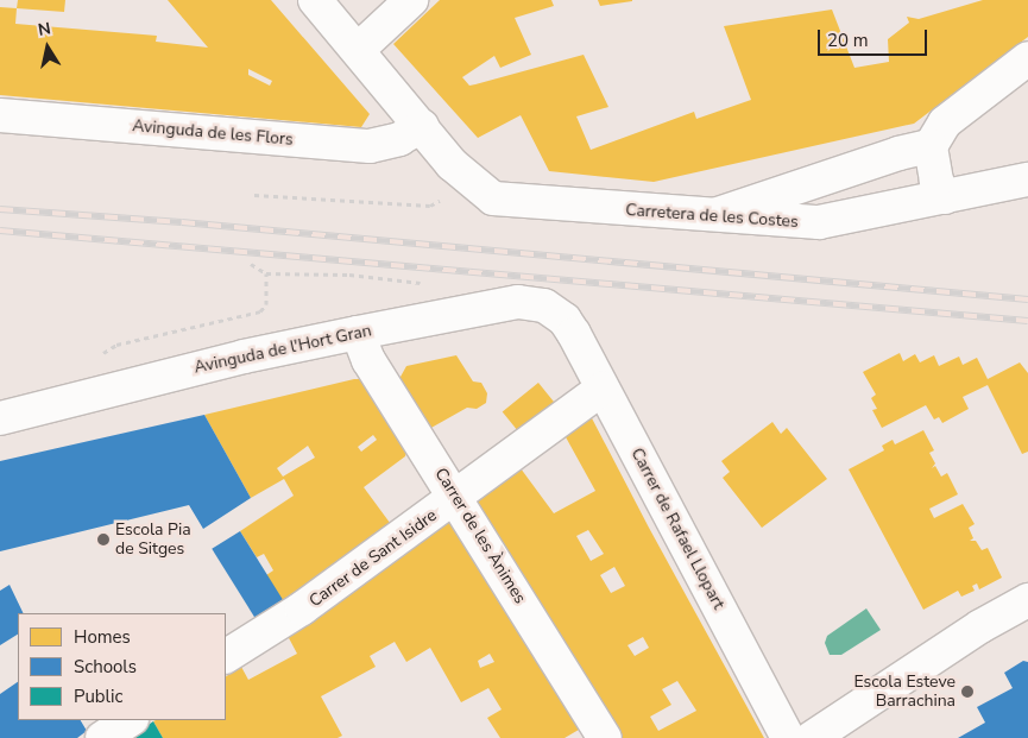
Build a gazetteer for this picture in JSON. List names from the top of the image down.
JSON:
{
  "streets": {
    "street": [
      "Avinguda de les Flors",
      "Carretera de les Costes",
      "Avinguda de l'Hort Gran",
      "Carrer de Rafael Llopart",
      "Carrer de les Ànimes",
      "Carrer de Sant Isidre"
    ]
  },
  "crossings": [
    ["Avinguda de les Flors", "Carretera de les Costes"],
    ["Avinguda de l'Hort Gran", "Carrer de Rafael Llopart"],
    ["Avinguda de l'Hort Gran", "Carrer de les Ànimes"],
    ["Carrer de Rafael Llopart", "Carrer de Sant Isidre"],
    ["Carrer de les Ànimes", "Carrer de Sant Isidre"]
  ],
  "places": ["Escola Pia de Sitges", "Escola Esteve Barrachina"],
  "legend": ["Homes", "Schools", "Public"],
  "scale_bar": "20 m",
  "north": "top"
}
